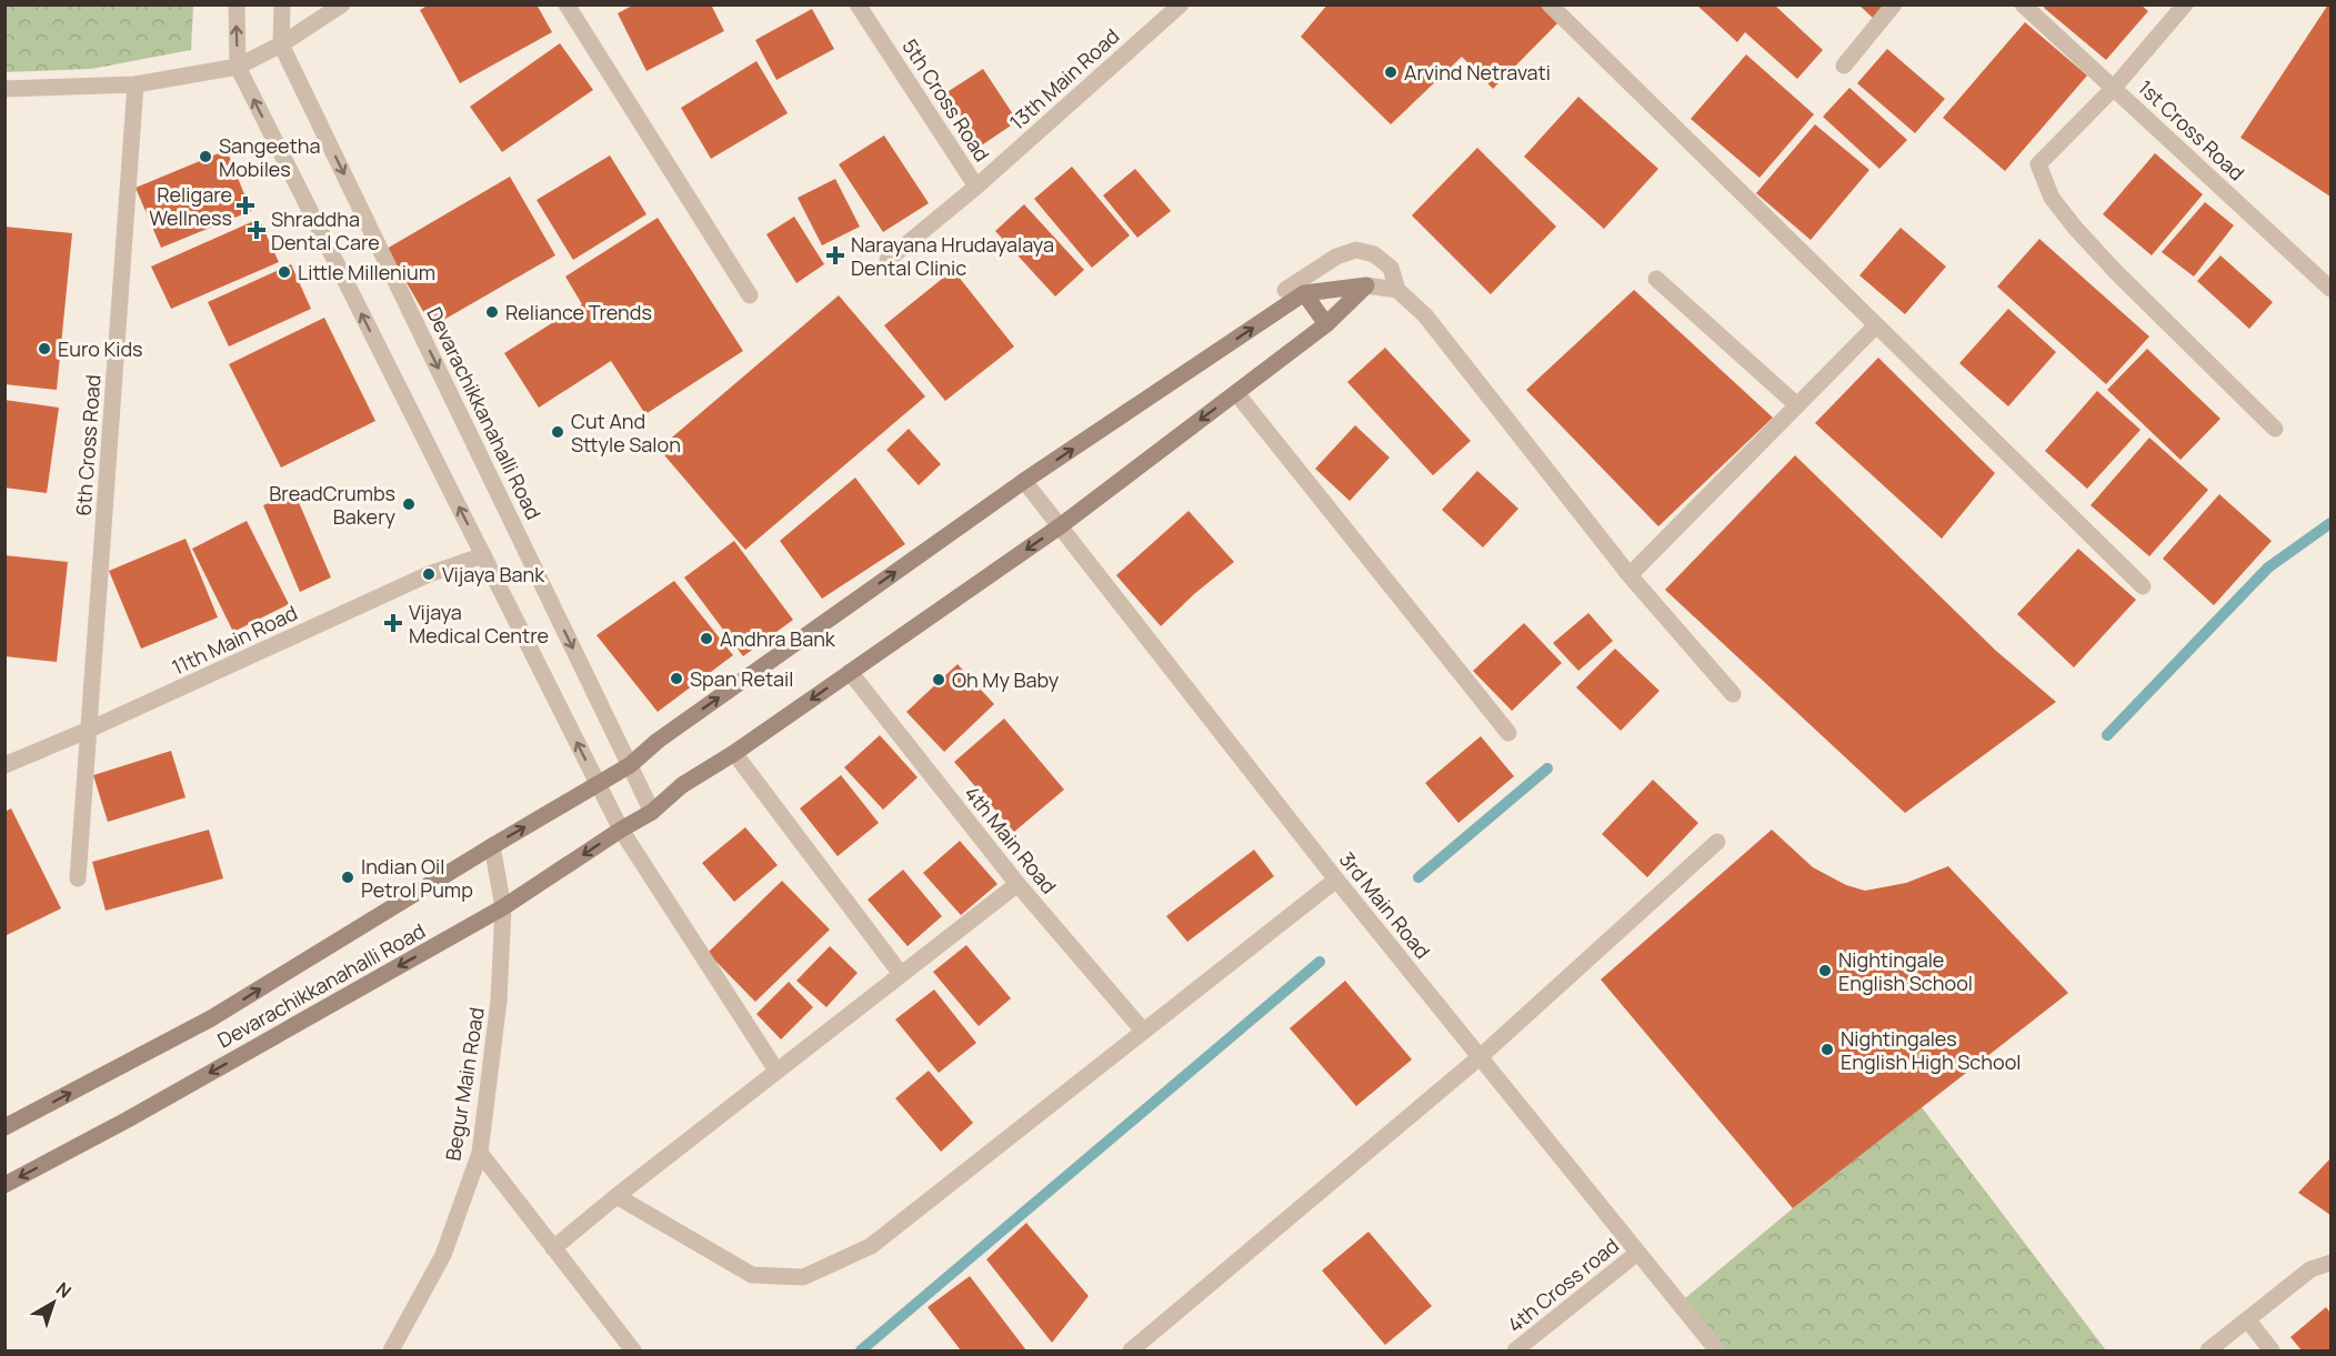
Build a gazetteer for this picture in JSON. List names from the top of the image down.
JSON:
{
  "streets": {
    "main road": ["Devarachikkanahalli Road"],
    "street": [
      "13th Main Road",
      "5th Cross Road",
      "1st Cross Road",
      "6th Cross Road",
      "11th Main Road",
      "4th Main Road",
      "3rd Main Road",
      "Begur Main Road",
      "4th Cross road"
    ]
  },
  "crossings": [
    ["13th Main Road", "5th Cross Road"],
    ["Devarachikkanahalli Road", "4th Main Road"],
    ["Devarachikkanahalli Road", "3rd Main Road"],
    ["Devarachikkanahalli Road", "Begur Main Road"],
    ["6th Cross Road", "11th Main Road"],
    ["3rd Main Road", "4th Cross road"]
  ],
  "places": {
    "other": [
      "Arvind Netravati",
      "Sangeetha Mobiles",
      "Little Millenium",
      "Reliance Trends",
      "Euro Kids",
      "Cut And Sttyle Salon",
      "BreadCrumbs Bakery",
      "Vijaya Bank",
      "Andhra Bank",
      "Span Retail",
      "Oh My Baby",
      "Indian Oil Petrol Pump",
      "Nightingale English School",
      "Nightingales English High School"
    ],
    "health": [
      "Religare Wellness",
      "Shraddha Dental Care",
      "Narayana Hrudayalaya Dental Clinic",
      "Vijaya Medical Centre"
    ]
  },
  "north": "top right"
}
